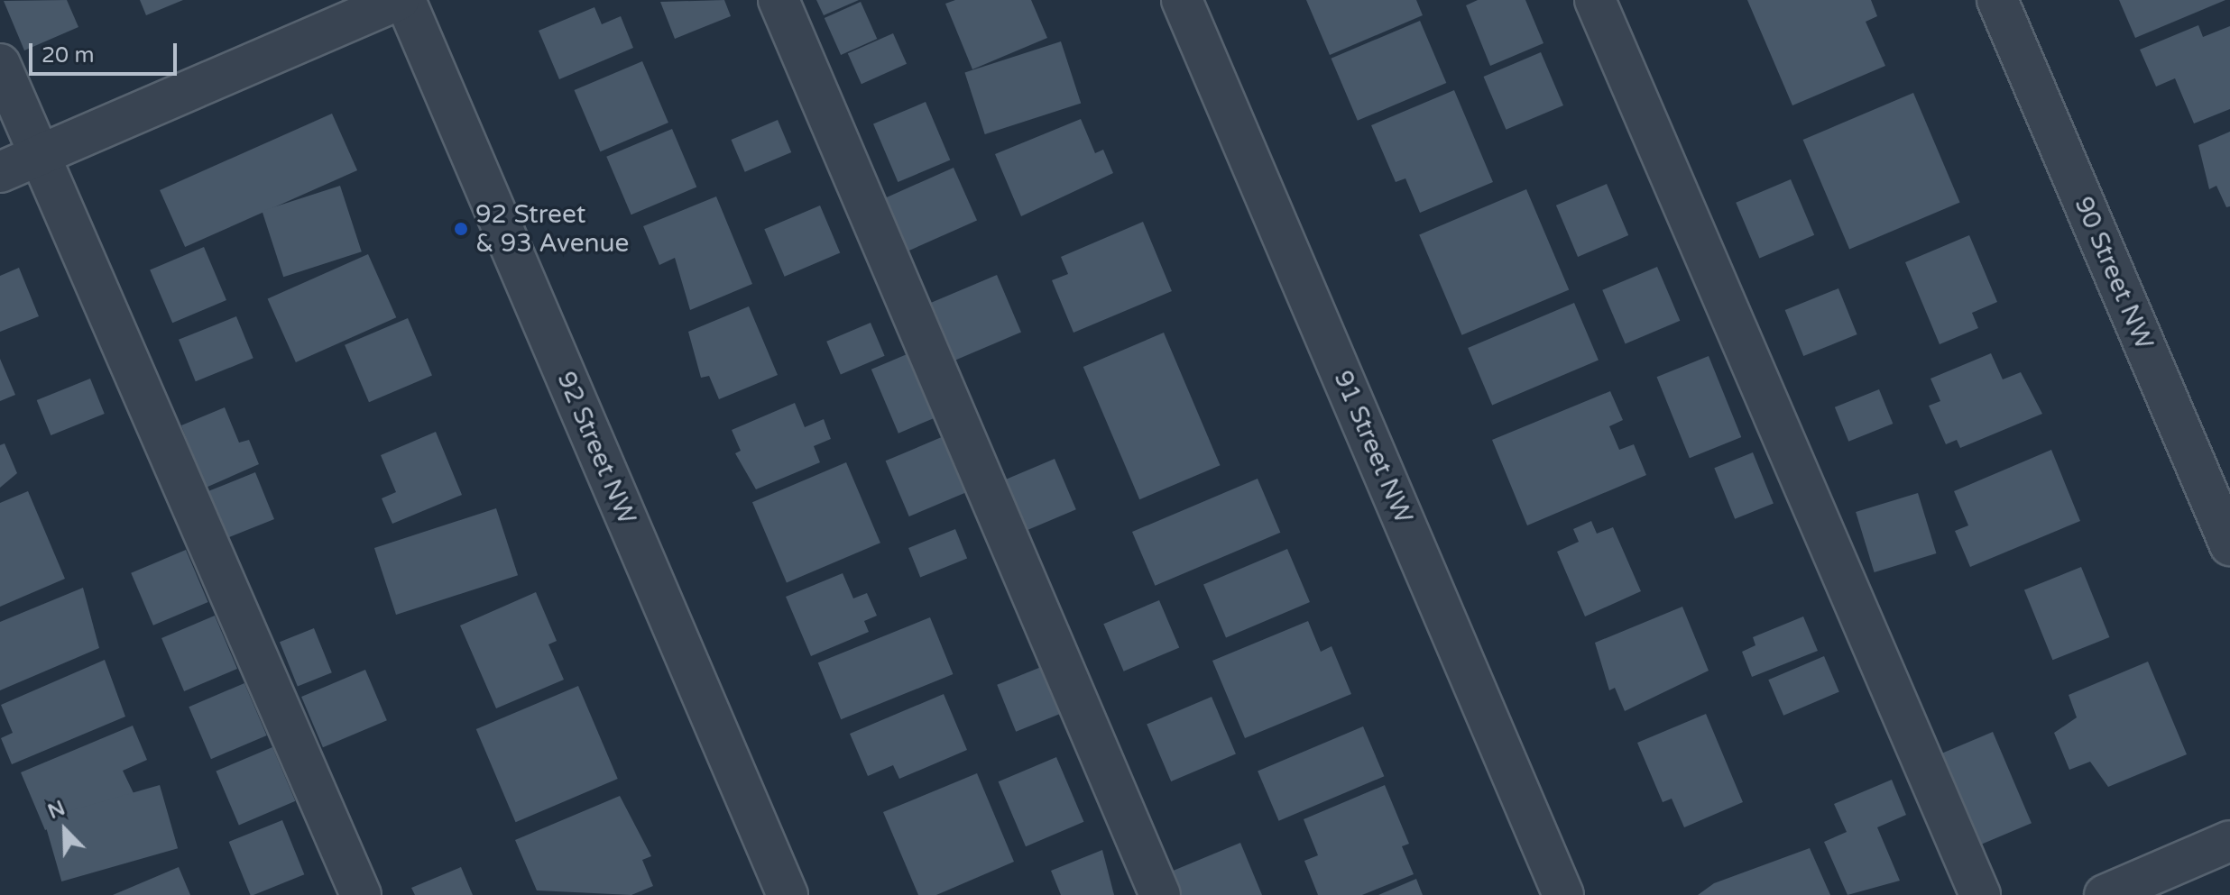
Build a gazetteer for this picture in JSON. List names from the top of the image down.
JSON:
{
  "streets": {
    "street": ["90 Street NW", "91 Street NW", "92 Street NW"]
  },
  "places": ["92 Street & 93 Avenue"],
  "scale_bar": "20 m",
  "north": "top left"
}
